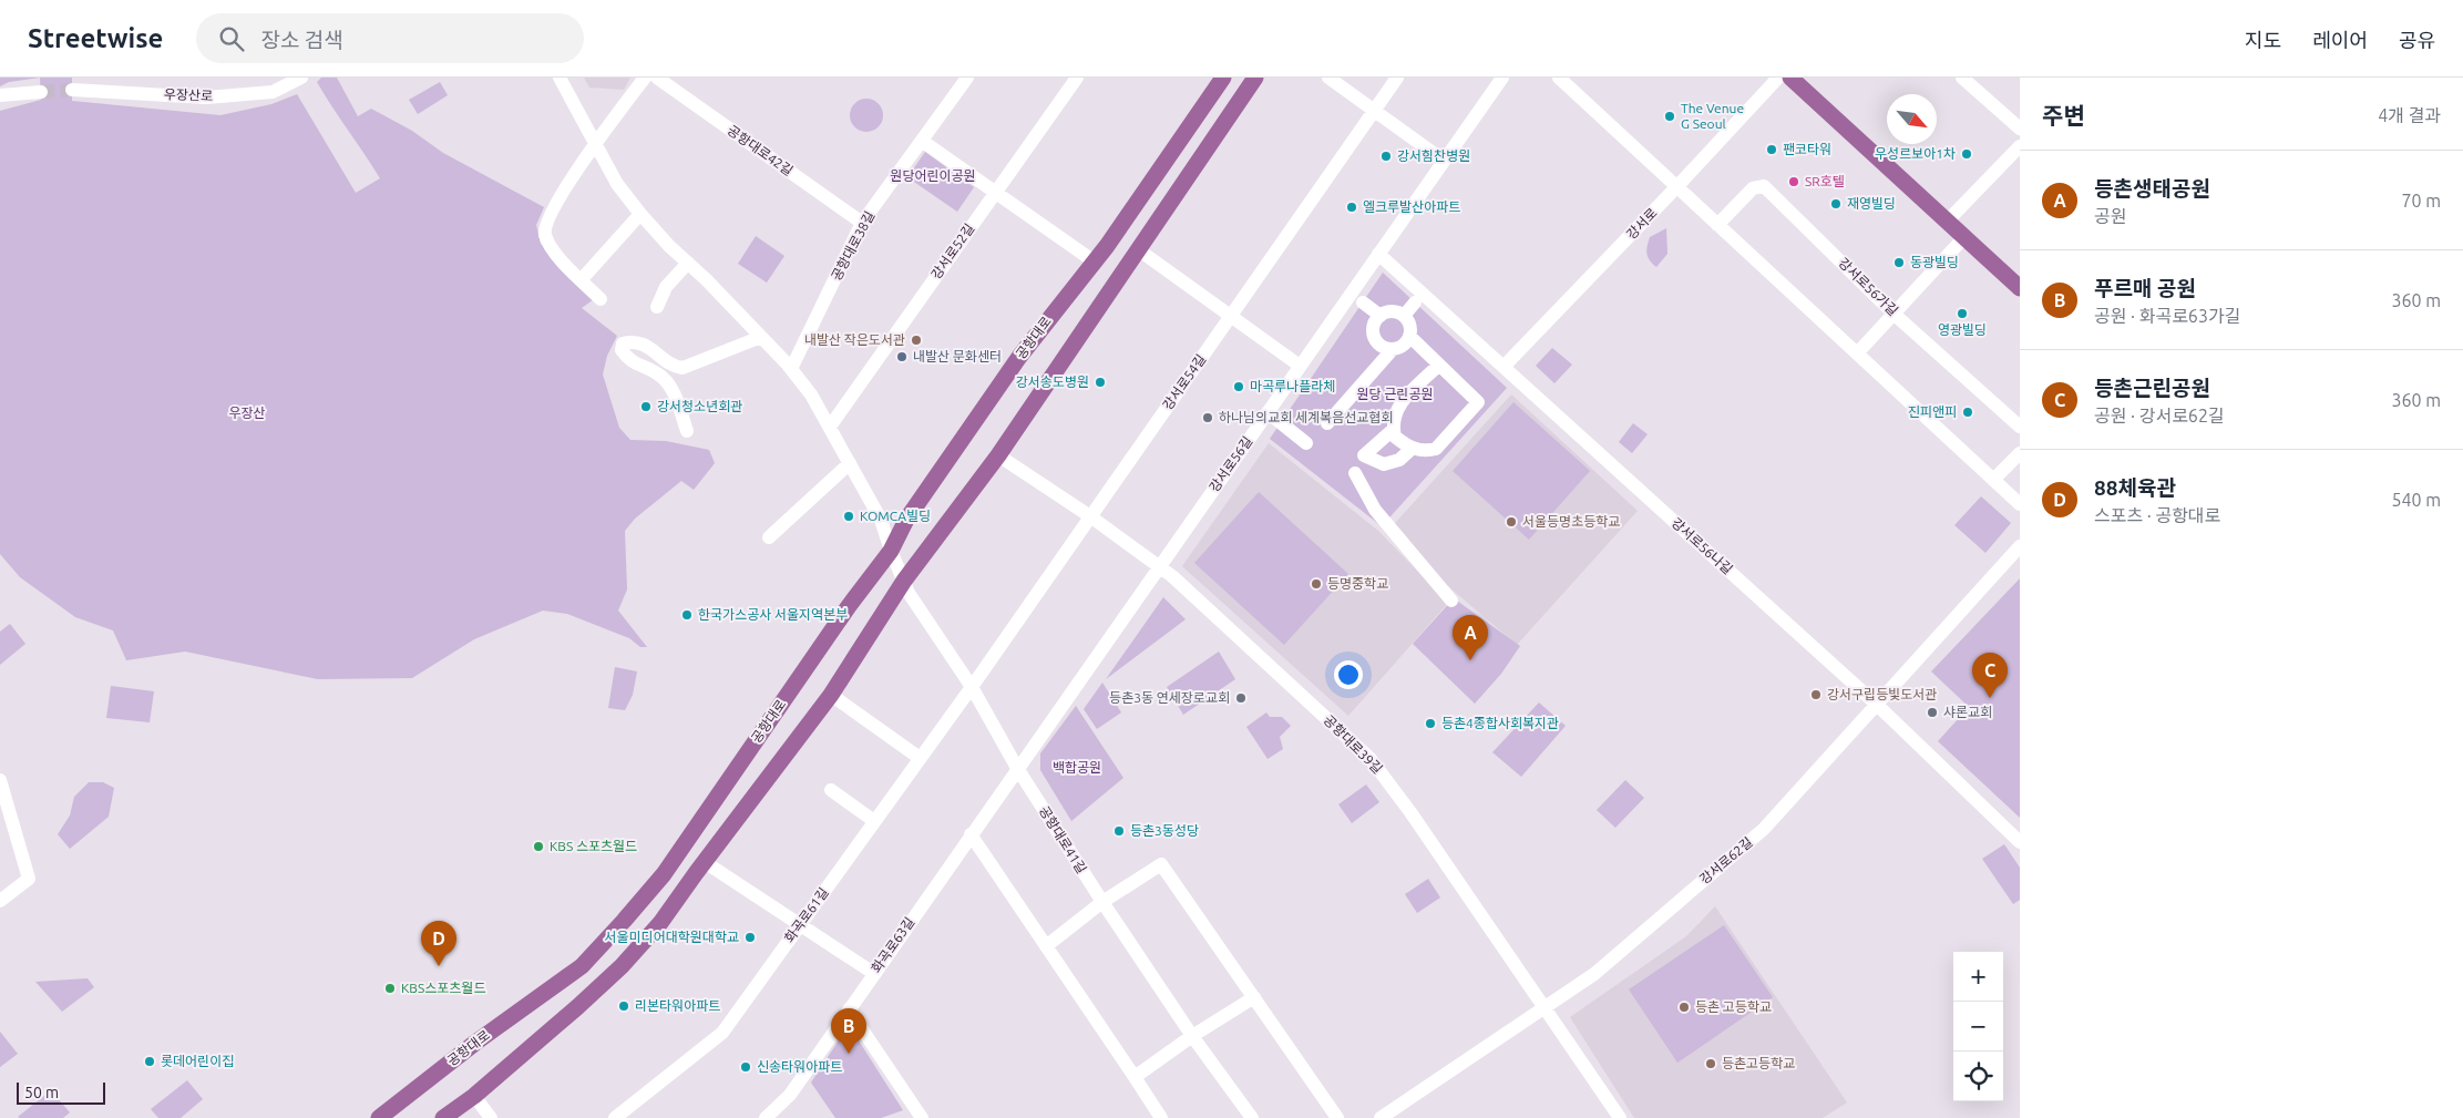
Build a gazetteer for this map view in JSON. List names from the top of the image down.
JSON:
{
  "streets": {
    "main road": ["공항대로"],
    "street": [
      "우장산로",
      "공항대로42길",
      "강서로",
      "공항대로38길",
      "강서로52길",
      "강서로56가길",
      "강서로54길",
      "강서로56길",
      "강서로56나길",
      "공항대로39길",
      "공항대로41길",
      "강서로62길",
      "화곡로61길",
      "화곡로63길"
    ]
  },
  "crossings": [
    ["공항대로42길", "공항대로38길"],
    ["강서로", "강서로56나길"],
    ["공항대로", "공항대로41길"],
    ["강서로54길", "공항대로39길"],
    ["강서로54길", "공항대로41길"],
    ["강서로54길", "화곡로61길"],
    ["강서로56길", "강서로56나길"],
    ["강서로56길", "공항대로39길"],
    ["강서로56길", "공항대로41길"],
    ["강서로56길", "화곡로63길"],
    ["강서로56나길", "강서로62길"],
    ["공항대로39길", "강서로62길"],
    ["공항대로41길", "화곡로61길"],
    ["공항대로41길", "화곡로63길"]
  ],
  "parks": [
    "원당어린이공원",
    "원당 근린공원",
    "우장산",
    "백합공원"
  ],
  "places": [
    "The Venue G Seoul",
    "팬코타워",
    "우성르보아1차",
    "강서힘찬병원",
    "SR호텔",
    "재영빌딩",
    "엘크루발산아파트",
    "동광빌딩",
    "영광빌딩",
    "내발산 작은도서관",
    "내발산 문화센터",
    "강서송도병원",
    "마곡루나플라체",
    "강서청소년회관",
    "진피앤피",
    "하나님의교회 세계복음선교협회",
    "KOMCA빌딩",
    "서울등명초등학교",
    "등명중학교",
    "한국가스공사 서울지역본부",
    "강서구립등빛도서관",
    "등촌3동 연세장로교회",
    "샤론교회",
    "등촌4종합사회복지관",
    "등촌3동성당",
    "KBS 스포츠월드",
    "서울미디어대학원대학교",
    "KBS스포츠월드",
    "리본타워아파트",
    "등촌 고등학교",
    "롯데어린이집",
    "등촌고등학교",
    "신송타워아파트"
  ],
  "scale_bar": "50 m",
  "north": "bottom right",
  "page": {
    "header": "Streetwise",
    "search": "장소 검색",
    "nav": ["지도", "레이어", "공유"],
    "heading": ["주변", "4개 결과"],
    "list": [
      {
        "mark": "A",
        "name": "등촌생태공원",
        "note": "공원",
        "value": "70 m"
      },
      {
        "mark": "B",
        "name": "푸르매 공원",
        "note": "공원 · 화곡로63가길",
        "value": "360 m"
      },
      {
        "mark": "C",
        "name": "등촌근린공원",
        "note": "공원 · 강서로62길",
        "value": "360 m"
      },
      {
        "mark": "D",
        "name": "88체육관",
        "note": "스포츠 · 공항대로",
        "value": "540 m"
      }
    ],
    "pins": [
      "A",
      "C",
      "D",
      "B"
    ],
    "map_buttons": ["+", "−"],
    "scale": "50 m"
  }
}
